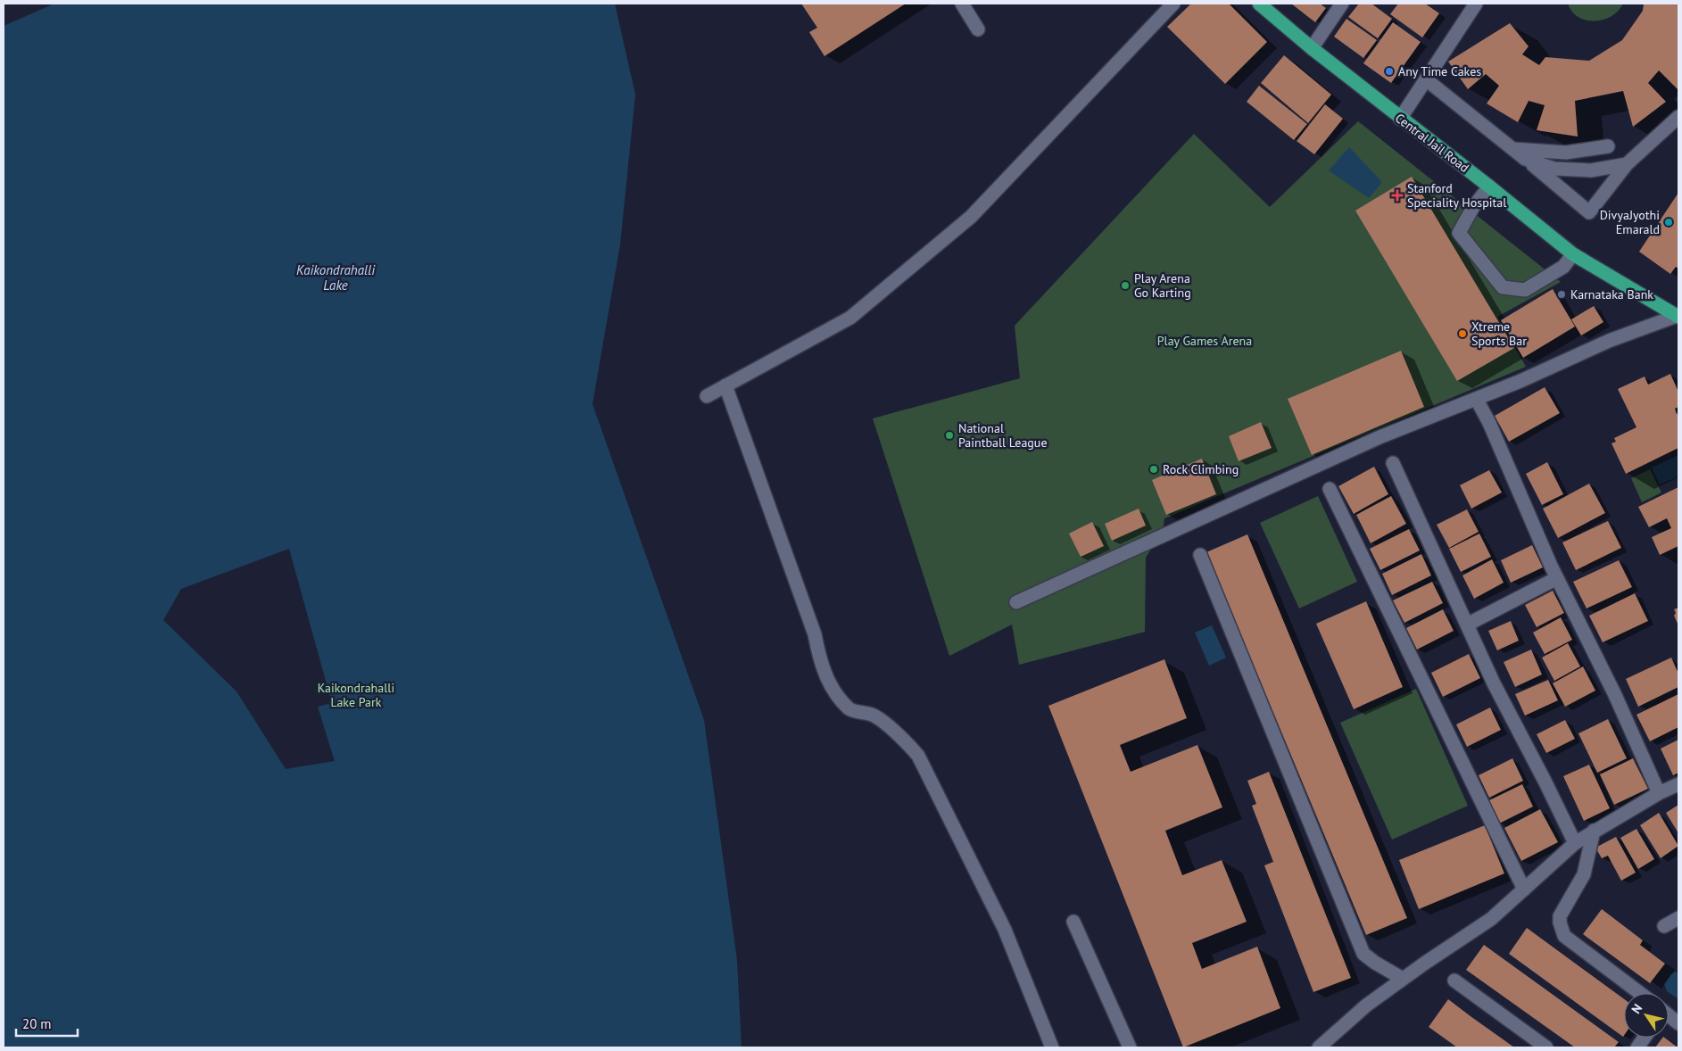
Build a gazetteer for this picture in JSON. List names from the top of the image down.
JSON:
{
  "streets": {
    "main road": ["Central Jail Road"]
  },
  "water": ["Kaikondrahalli Lake"],
  "parks": ["Play Games Arena", "Kaikondrahalli Lake Park"],
  "places": {
    "other": [
      "Any Time Cakes",
      "DivyaJyothi Emarald",
      "Play Arena Go Karting",
      "Karnataka Bank",
      "Xtreme Sports Bar",
      "National Paintball League",
      "Rock Climbing"
    ],
    "health": ["Stanford Speciality Hospital"]
  },
  "scale_bar": "20 m",
  "north": "top left"
}
